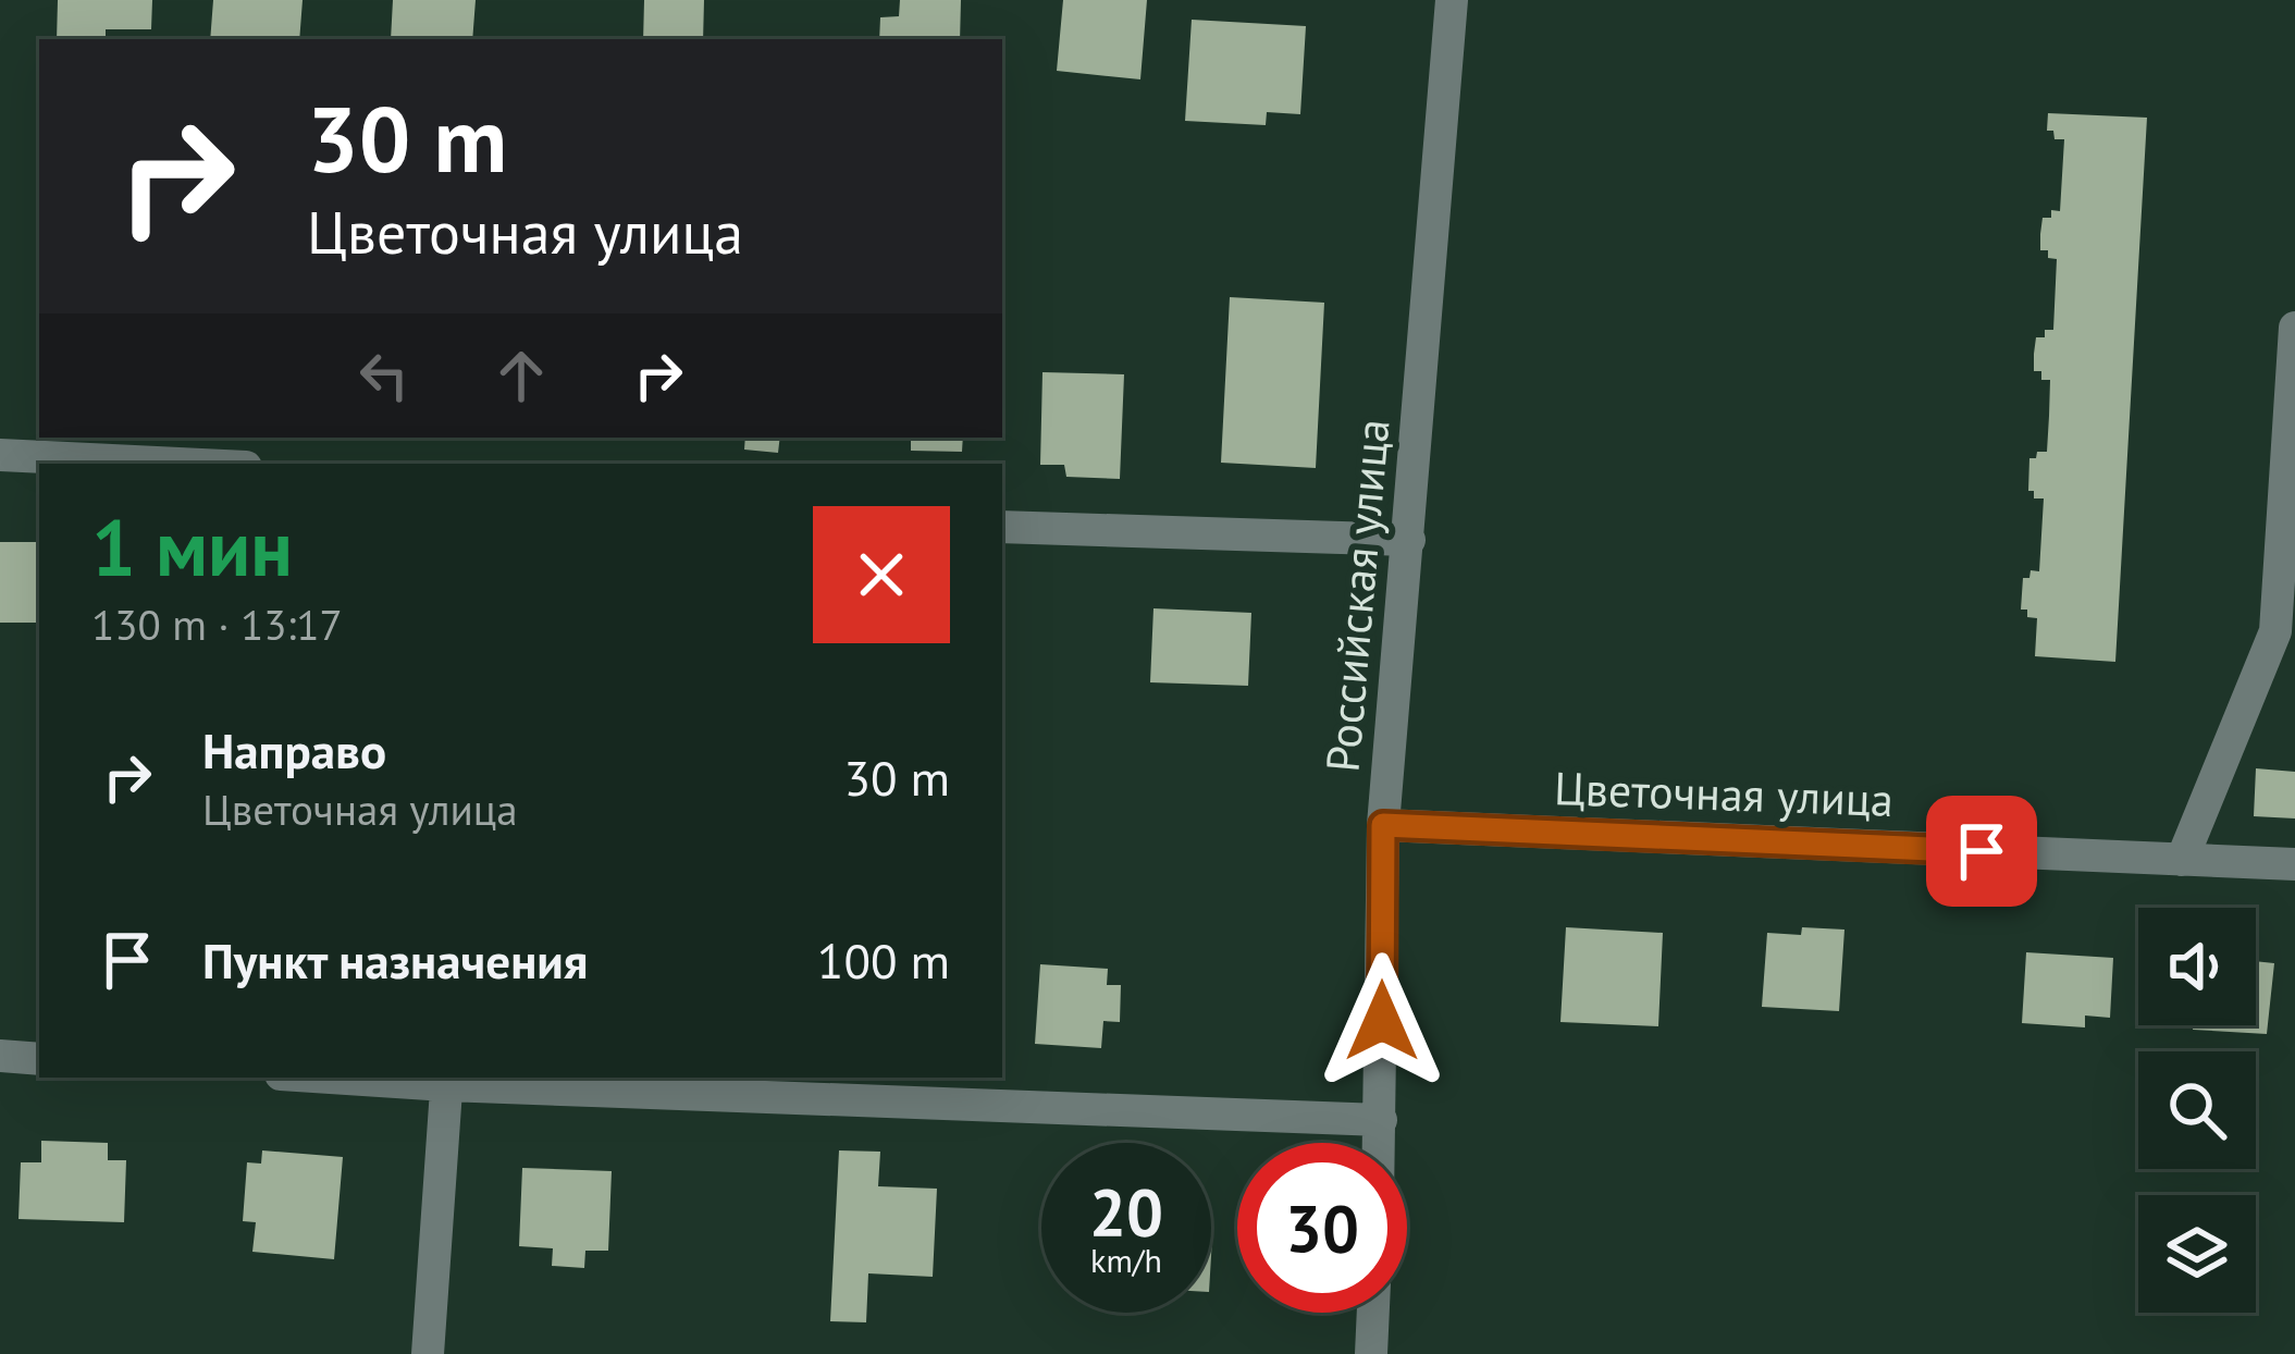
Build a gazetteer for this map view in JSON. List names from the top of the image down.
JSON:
{
  "streets": {
    "street": ["Российская улица", "Цветочная улица"]
  },
  "crossings": [
    ["Российская улица", "Цветочная улица"]
  ],
  "page": {
    "turn": ["30 m", "Цветочная улица"],
    "heading": ["1 мин", "130 m · 13:17"],
    "list": [
      {
        "name": "Направо",
        "note": "Цветочная улица",
        "value": "30 m"
      },
      {
        "name": "Пункт назначения",
        "value": "100 m"
      }
    ],
    "speed": "20 km/h",
    "limit": "30"
  }
}
